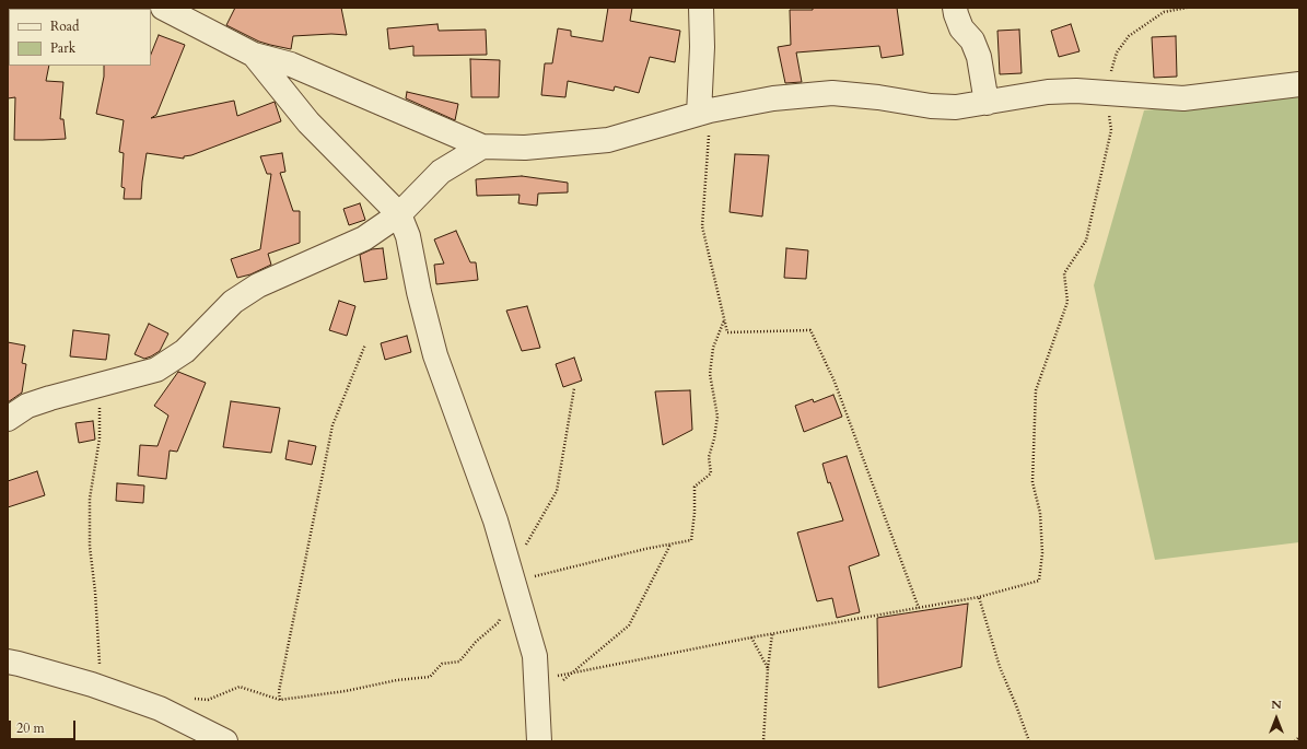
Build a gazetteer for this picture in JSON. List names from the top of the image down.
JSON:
{
  "legend": ["Road", "Park"],
  "scale_bar": "20 m",
  "north": "top"
}
